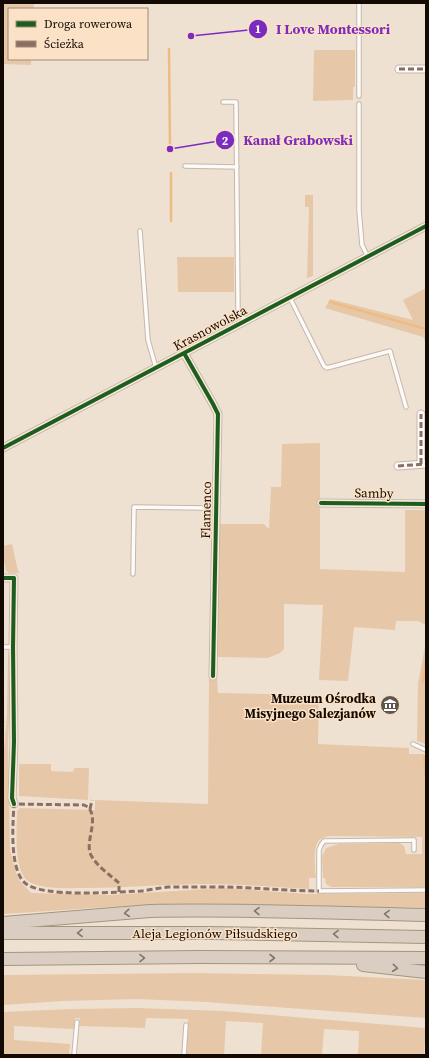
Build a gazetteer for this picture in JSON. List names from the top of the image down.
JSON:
{
  "streets": {
    "highway": ["Aleja Legionów Piłsudskiego"],
    "street": ["Krasnowolska", "Samby", "Flamenco"]
  },
  "crossings": [
    ["Krasnowolska", "Flamenco"]
  ],
  "places": {
    "other": ["I Love Montessori", "Kanał Grabowski"],
    "museum": ["Muzeum Ośrodka Misyjnego Salezjanów"]
  },
  "legend": ["Droga rowerowa", "Ścieżka"]
}
